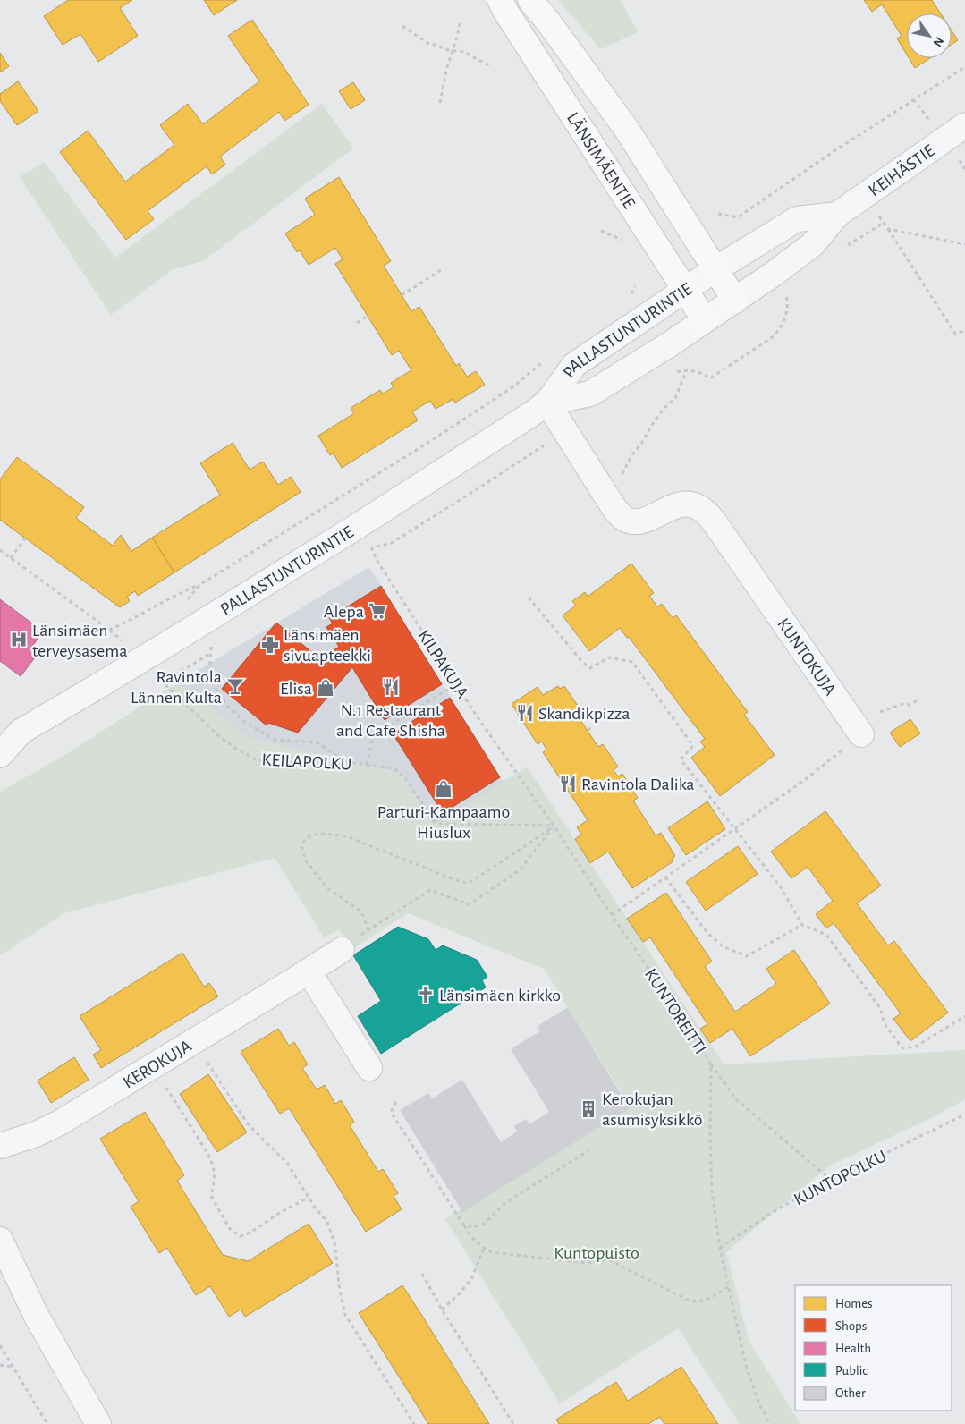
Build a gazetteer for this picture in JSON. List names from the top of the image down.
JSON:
{
  "streets": {
    "main road": ["LÄNSIMÄENTIE"],
    "street": [
      "KEIHÄSTIE",
      "PALLASTUNTURINTIE",
      "KUNTOKUJA",
      "KEROKUJA"
    ],
    "path": [
      "KILPAKUJA",
      "KEILAPOLKU",
      "KUNTOREITTI",
      "KUNTOPOLKU"
    ]
  },
  "crossings": [
    ["LÄNSIMÄENTIE", "KEIHÄSTIE"],
    ["LÄNSIMÄENTIE", "PALLASTUNTURINTIE"],
    ["KEIHÄSTIE", "PALLASTUNTURINTIE"],
    ["PALLASTUNTURINTIE", "KUNTOKUJA"],
    ["PALLASTUNTURINTIE", "KILPAKUJA"],
    ["KILPAKUJA", "KEILAPOLKU"],
    ["KILPAKUJA", "KUNTOREITTI"],
    ["KEILAPOLKU", "KUNTOREITTI"],
    ["KUNTOREITTI", "KUNTOPOLKU"]
  ],
  "parks": ["Kuntopuisto"],
  "places": {
    "supermarket": ["Alepa"],
    "hospital": ["Länsimäen terveysasema"],
    "pharmacy": ["Länsimäen sivuapteekki"],
    "bar": ["Ravintola Lännen Kulta"],
    "restaurant": ["N.1 Restaurant and Cafe Shisha", "Skandikpizza", "Ravintola Dalika"],
    "shop": ["Elisa", "Parturi-Kampaamo Hiuslux"],
    "church": ["Länsimäen kirkko"],
    "building": ["Kerokujan asumisyksikkö"]
  },
  "legend": [
    "Homes",
    "Shops",
    "Health",
    "Public",
    "Other"
  ],
  "north": "bottom right"
}
